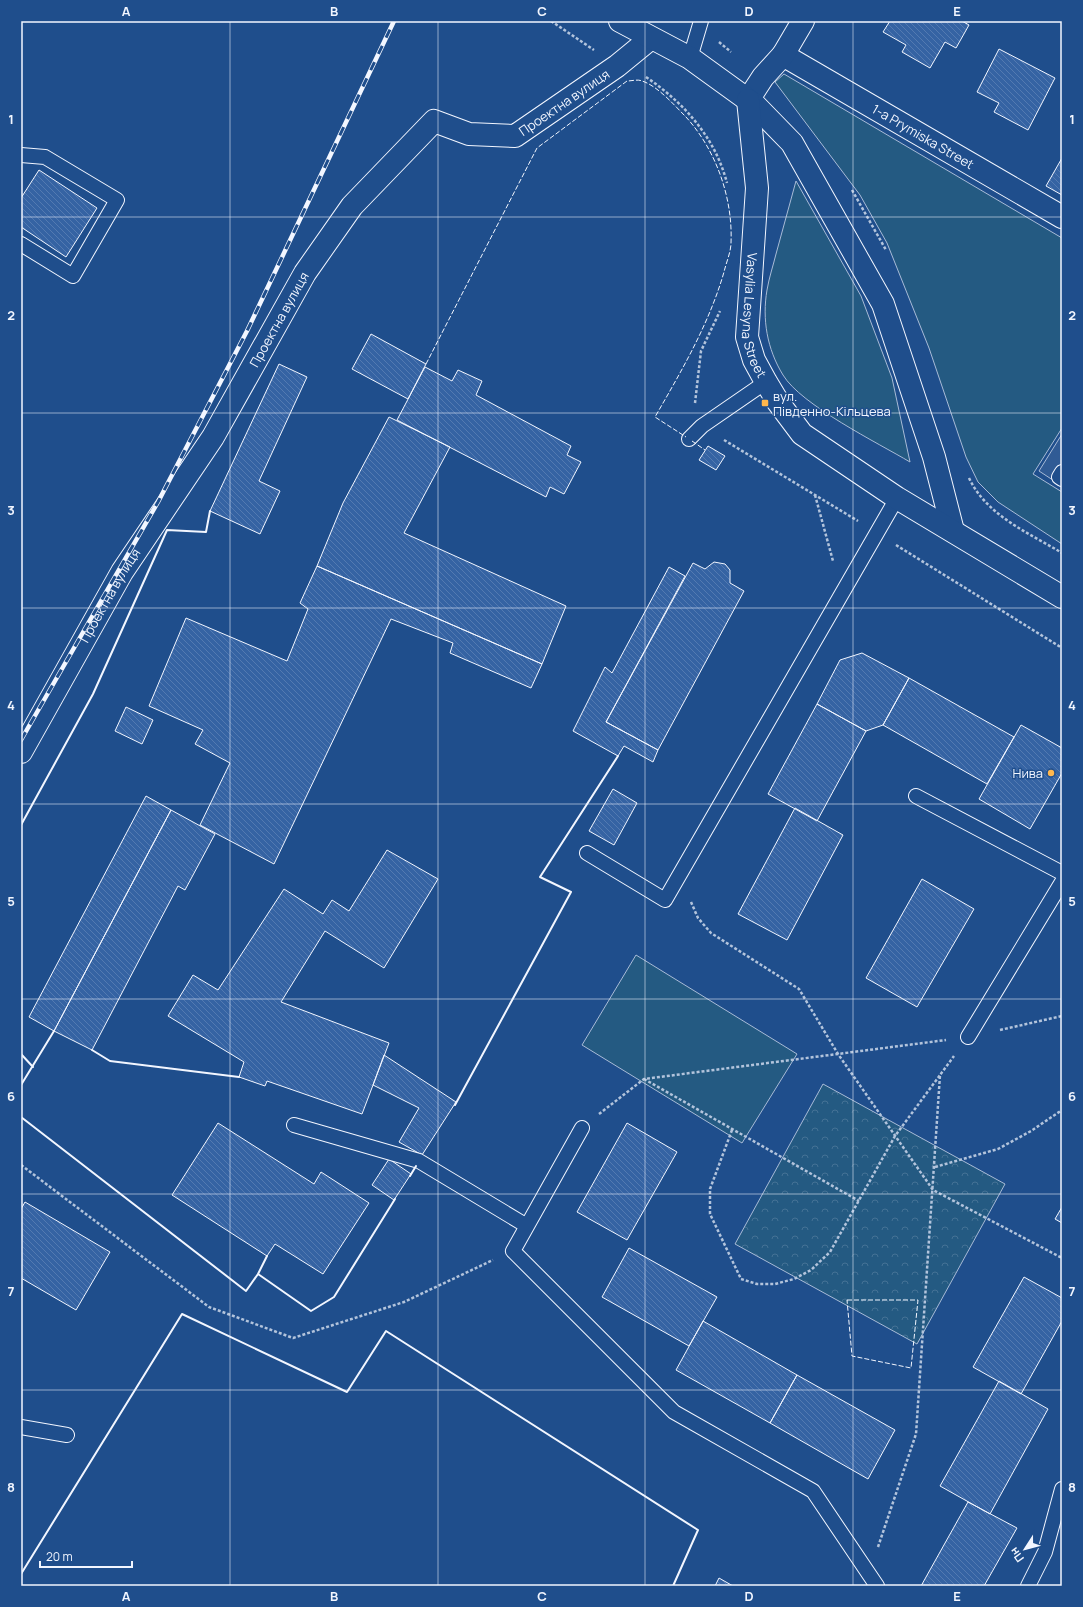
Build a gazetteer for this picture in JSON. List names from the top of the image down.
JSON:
{
  "streets": {
    "street": ["Проектна вулиця", "1-a Prymiska Street", "Vasylia Lesyna Street"]
  },
  "places": {
    "transit": ["вул. Південно-Кільцева"],
    "other": ["Нива"]
  },
  "scale_bar": "20 m",
  "north": "bottom left",
  "grid": {
    "columns": [
      "A",
      "B",
      "C",
      "D",
      "E"
    ],
    "rows": [
      "1",
      "2",
      "3",
      "4",
      "5",
      "6",
      "7",
      "8"
    ]
  }
}
